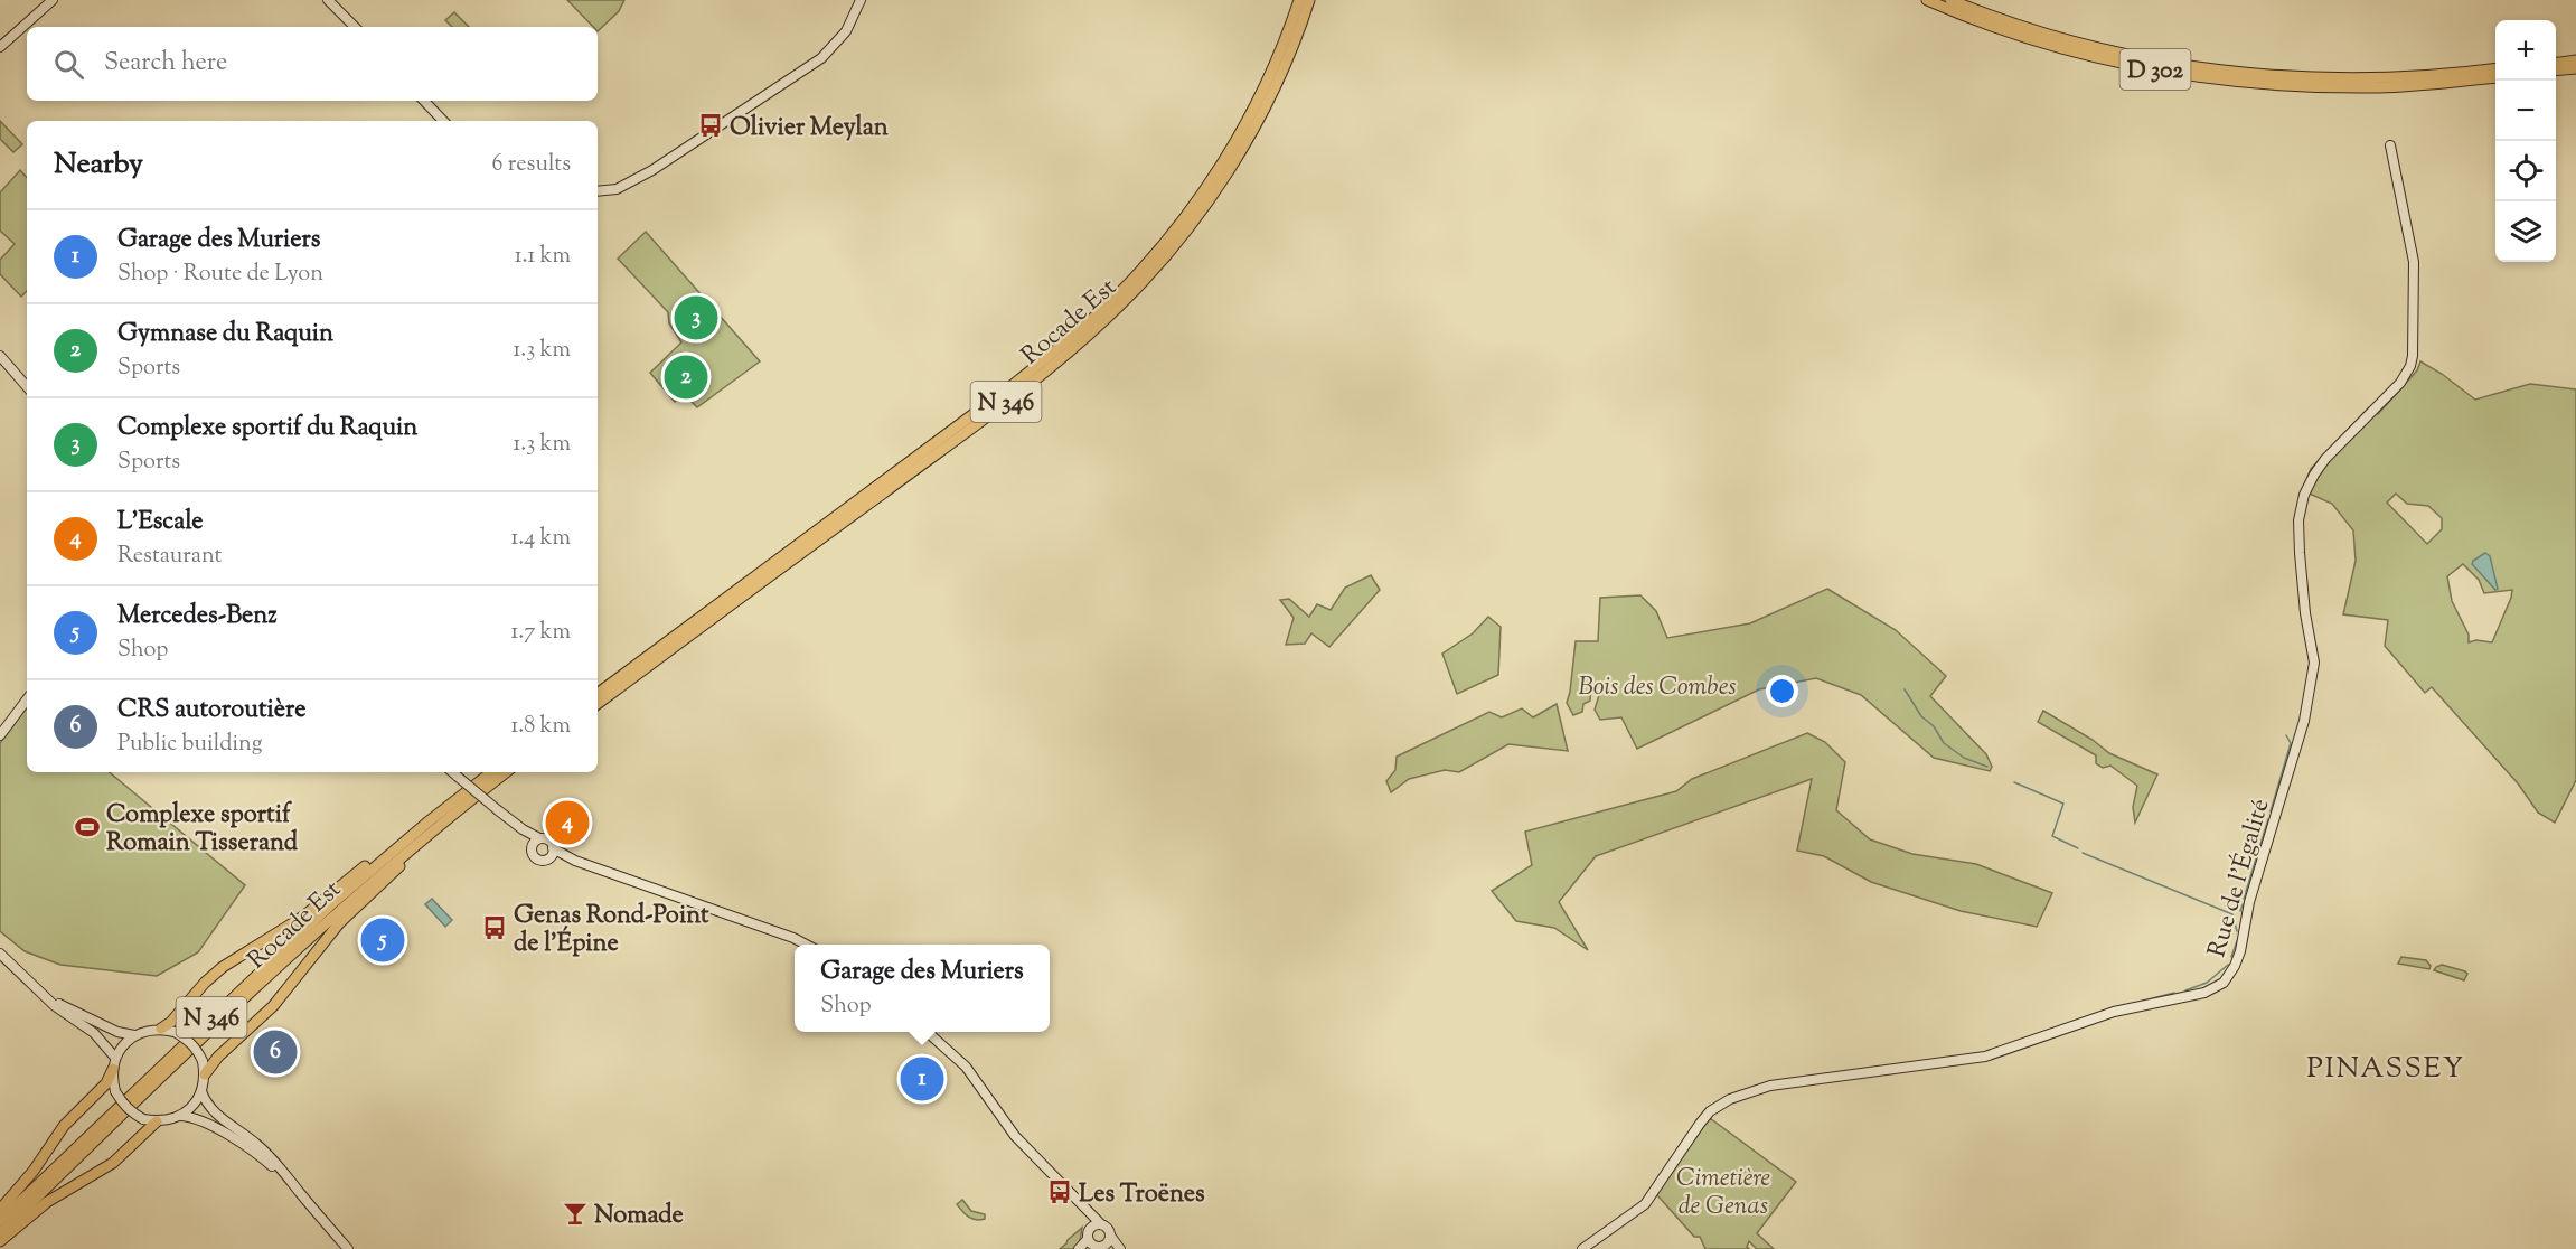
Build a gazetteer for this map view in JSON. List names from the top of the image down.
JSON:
{
  "streets": {
    "highway": ["D 302", "Rocade Est", "N 346"],
    "street": ["Rue de l'Égalité"]
  },
  "districts": ["PINASSEY"],
  "parks": ["Bois des Combes", "Cimetière de Genas"],
  "places": {
    "bus stop": ["Olivier Meylan", "Genas Rond-Point de l'Épine", "Les Troënes"],
    "sports": ["Complexe sportif Romain Tisserand"],
    "bar": ["Nomade"]
  },
  "page": {
    "map_buttons": ["+", "−"],
    "search": "Search here",
    "heading": ["Nearby", "6 results"],
    "list": [
      {
        "mark": "1",
        "name": "Garage des Muriers",
        "note": "Shop · Route de Lyon",
        "value": "1.1 km"
      },
      {
        "mark": "2",
        "name": "Gymnase du Raquin",
        "note": "Sports",
        "value": "1.3 km"
      },
      {
        "mark": "3",
        "name": "Complexe sportif du Raquin",
        "note": "Sports",
        "value": "1.3 km"
      },
      {
        "mark": "4",
        "name": "L'Escale",
        "note": "Restaurant",
        "value": "1.4 km"
      },
      {
        "mark": "5",
        "name": "Mercedes-Benz",
        "note": "Shop",
        "value": "1.7 km"
      },
      {
        "mark": "6",
        "name": "CRS autoroutière",
        "note": "Public building",
        "value": "1.8 km"
      }
    ],
    "pins": [
      "3",
      "2",
      "4",
      "5",
      "6",
      "1"
    ],
    "popup": ["Garage des Muriers", "Shop"]
  }
}
